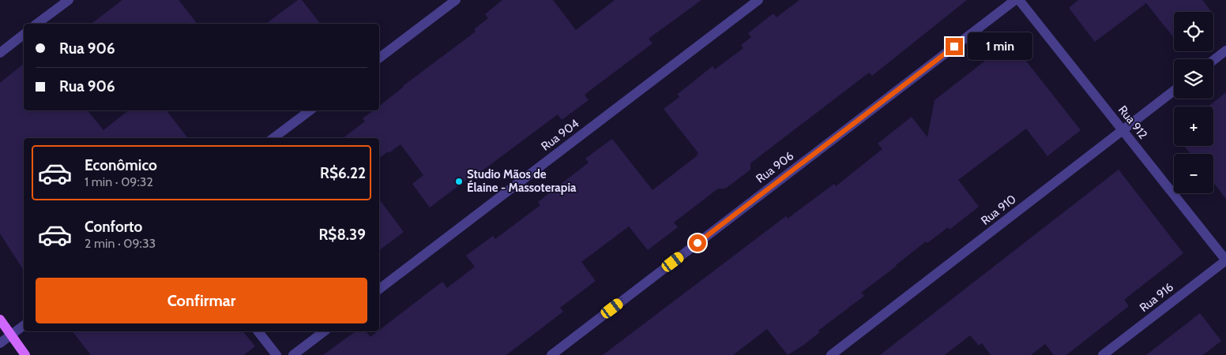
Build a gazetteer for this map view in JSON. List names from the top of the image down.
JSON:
{
  "streets": {
    "street": [
      "Rua 912",
      "Rua 904",
      "Rua 906",
      "Rua 910",
      "Rua 916"
    ]
  },
  "crossings": [
    ["Rua 912", "Rua 910"],
    ["Rua 912", "Rua 916"]
  ],
  "places": ["Studio Mãos de Élaine - Massoterapia"],
  "page": {
    "map_buttons": ["+", "−"],
    "banner": ["Rua 906", "Rua 906"],
    "bubble": "1 min",
    "list": [
      {
        "name": "Econômico",
        "note": "1 min · 09:32",
        "value": "R$6.22"
      },
      {
        "name": "Conforto",
        "note": "2 min · 09:33",
        "value": "R$8.39"
      }
    ],
    "buttons": "Confirmar"
  }
}
